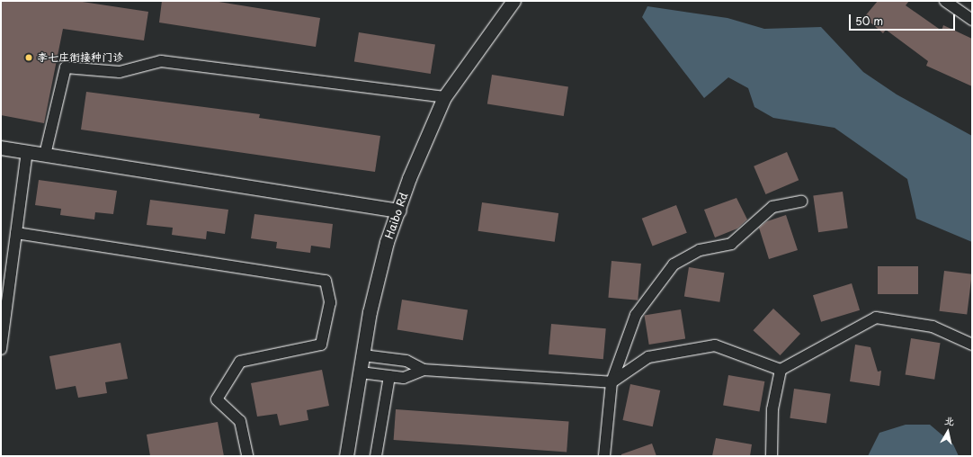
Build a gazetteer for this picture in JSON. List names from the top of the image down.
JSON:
{
  "streets": {
    "street": ["Haibo Rd"]
  },
  "places": ["李七庄街接种门诊"],
  "scale_bar": "50 m",
  "north": "top"
}
